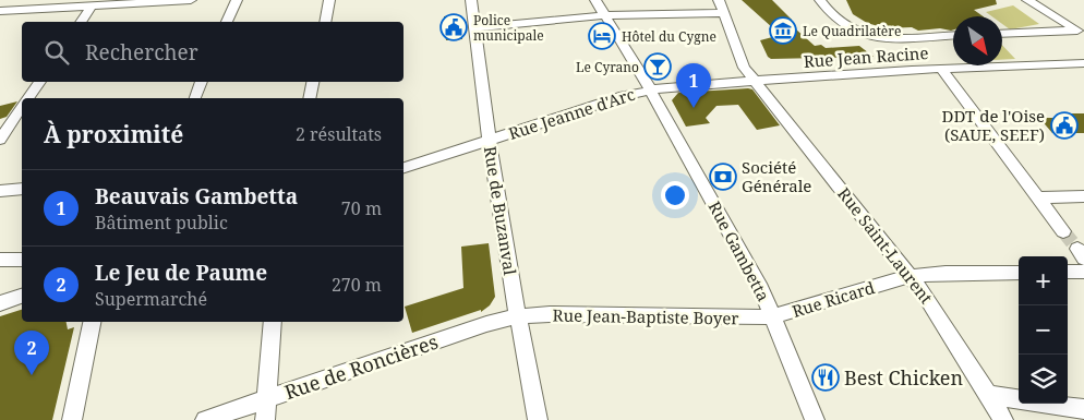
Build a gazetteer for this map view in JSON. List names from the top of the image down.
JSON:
{
  "streets": {
    "street": [
      "Rue Jean Racine",
      "Rue Jeanne d'Arc",
      "Rue de Buzanval",
      "Rue Saint-Laurent",
      "Rue Gambetta",
      "Rue Ricard",
      "Rue Jean-Baptiste Boyer",
      "Rue de Roncières"
    ]
  },
  "crossings": [
    ["Rue Jean Racine", "Rue Jeanne d'Arc"],
    ["Rue Jean Racine", "Rue Saint-Laurent"],
    ["Rue Jean Racine", "Rue Gambetta"],
    ["Rue Jeanne d'Arc", "Rue de Buzanval"],
    ["Rue Jeanne d'Arc", "Rue Gambetta"],
    ["Rue de Buzanval", "Rue Jean-Baptiste Boyer"],
    ["Rue de Buzanval", "Rue de Roncières"],
    ["Rue Saint-Laurent", "Rue Ricard"],
    ["Rue Gambetta", "Rue Ricard"],
    ["Rue Gambetta", "Rue Jean-Baptiste Boyer"],
    ["Rue Ricard", "Rue Jean-Baptiste Boyer"],
    ["Rue Jean-Baptiste Boyer", "Rue de Roncières"]
  ],
  "places": {
    "public building": ["Police municipale", "DDT de l'Oise (SAUE, SEEF)"],
    "museum": ["Le Quadrilatère"],
    "hotel": ["Hôtel du Cygne"],
    "bar": ["Le Cyrano"],
    "bank": ["Société Générale"],
    "restaurant": ["Best Chicken"]
  },
  "north": "bottom right",
  "page": {
    "search": "Rechercher",
    "pins": ["1", "2"],
    "heading": ["À proximité", "2 résultats"],
    "list": [
      {
        "mark": "1",
        "name": "Beauvais Gambetta",
        "note": "Bâtiment public",
        "value": "70 m"
      },
      {
        "mark": "2",
        "name": "Le Jeu de Paume",
        "note": "Supermarché",
        "value": "270 m"
      }
    ],
    "map_buttons": ["+", "−"]
  }
}
